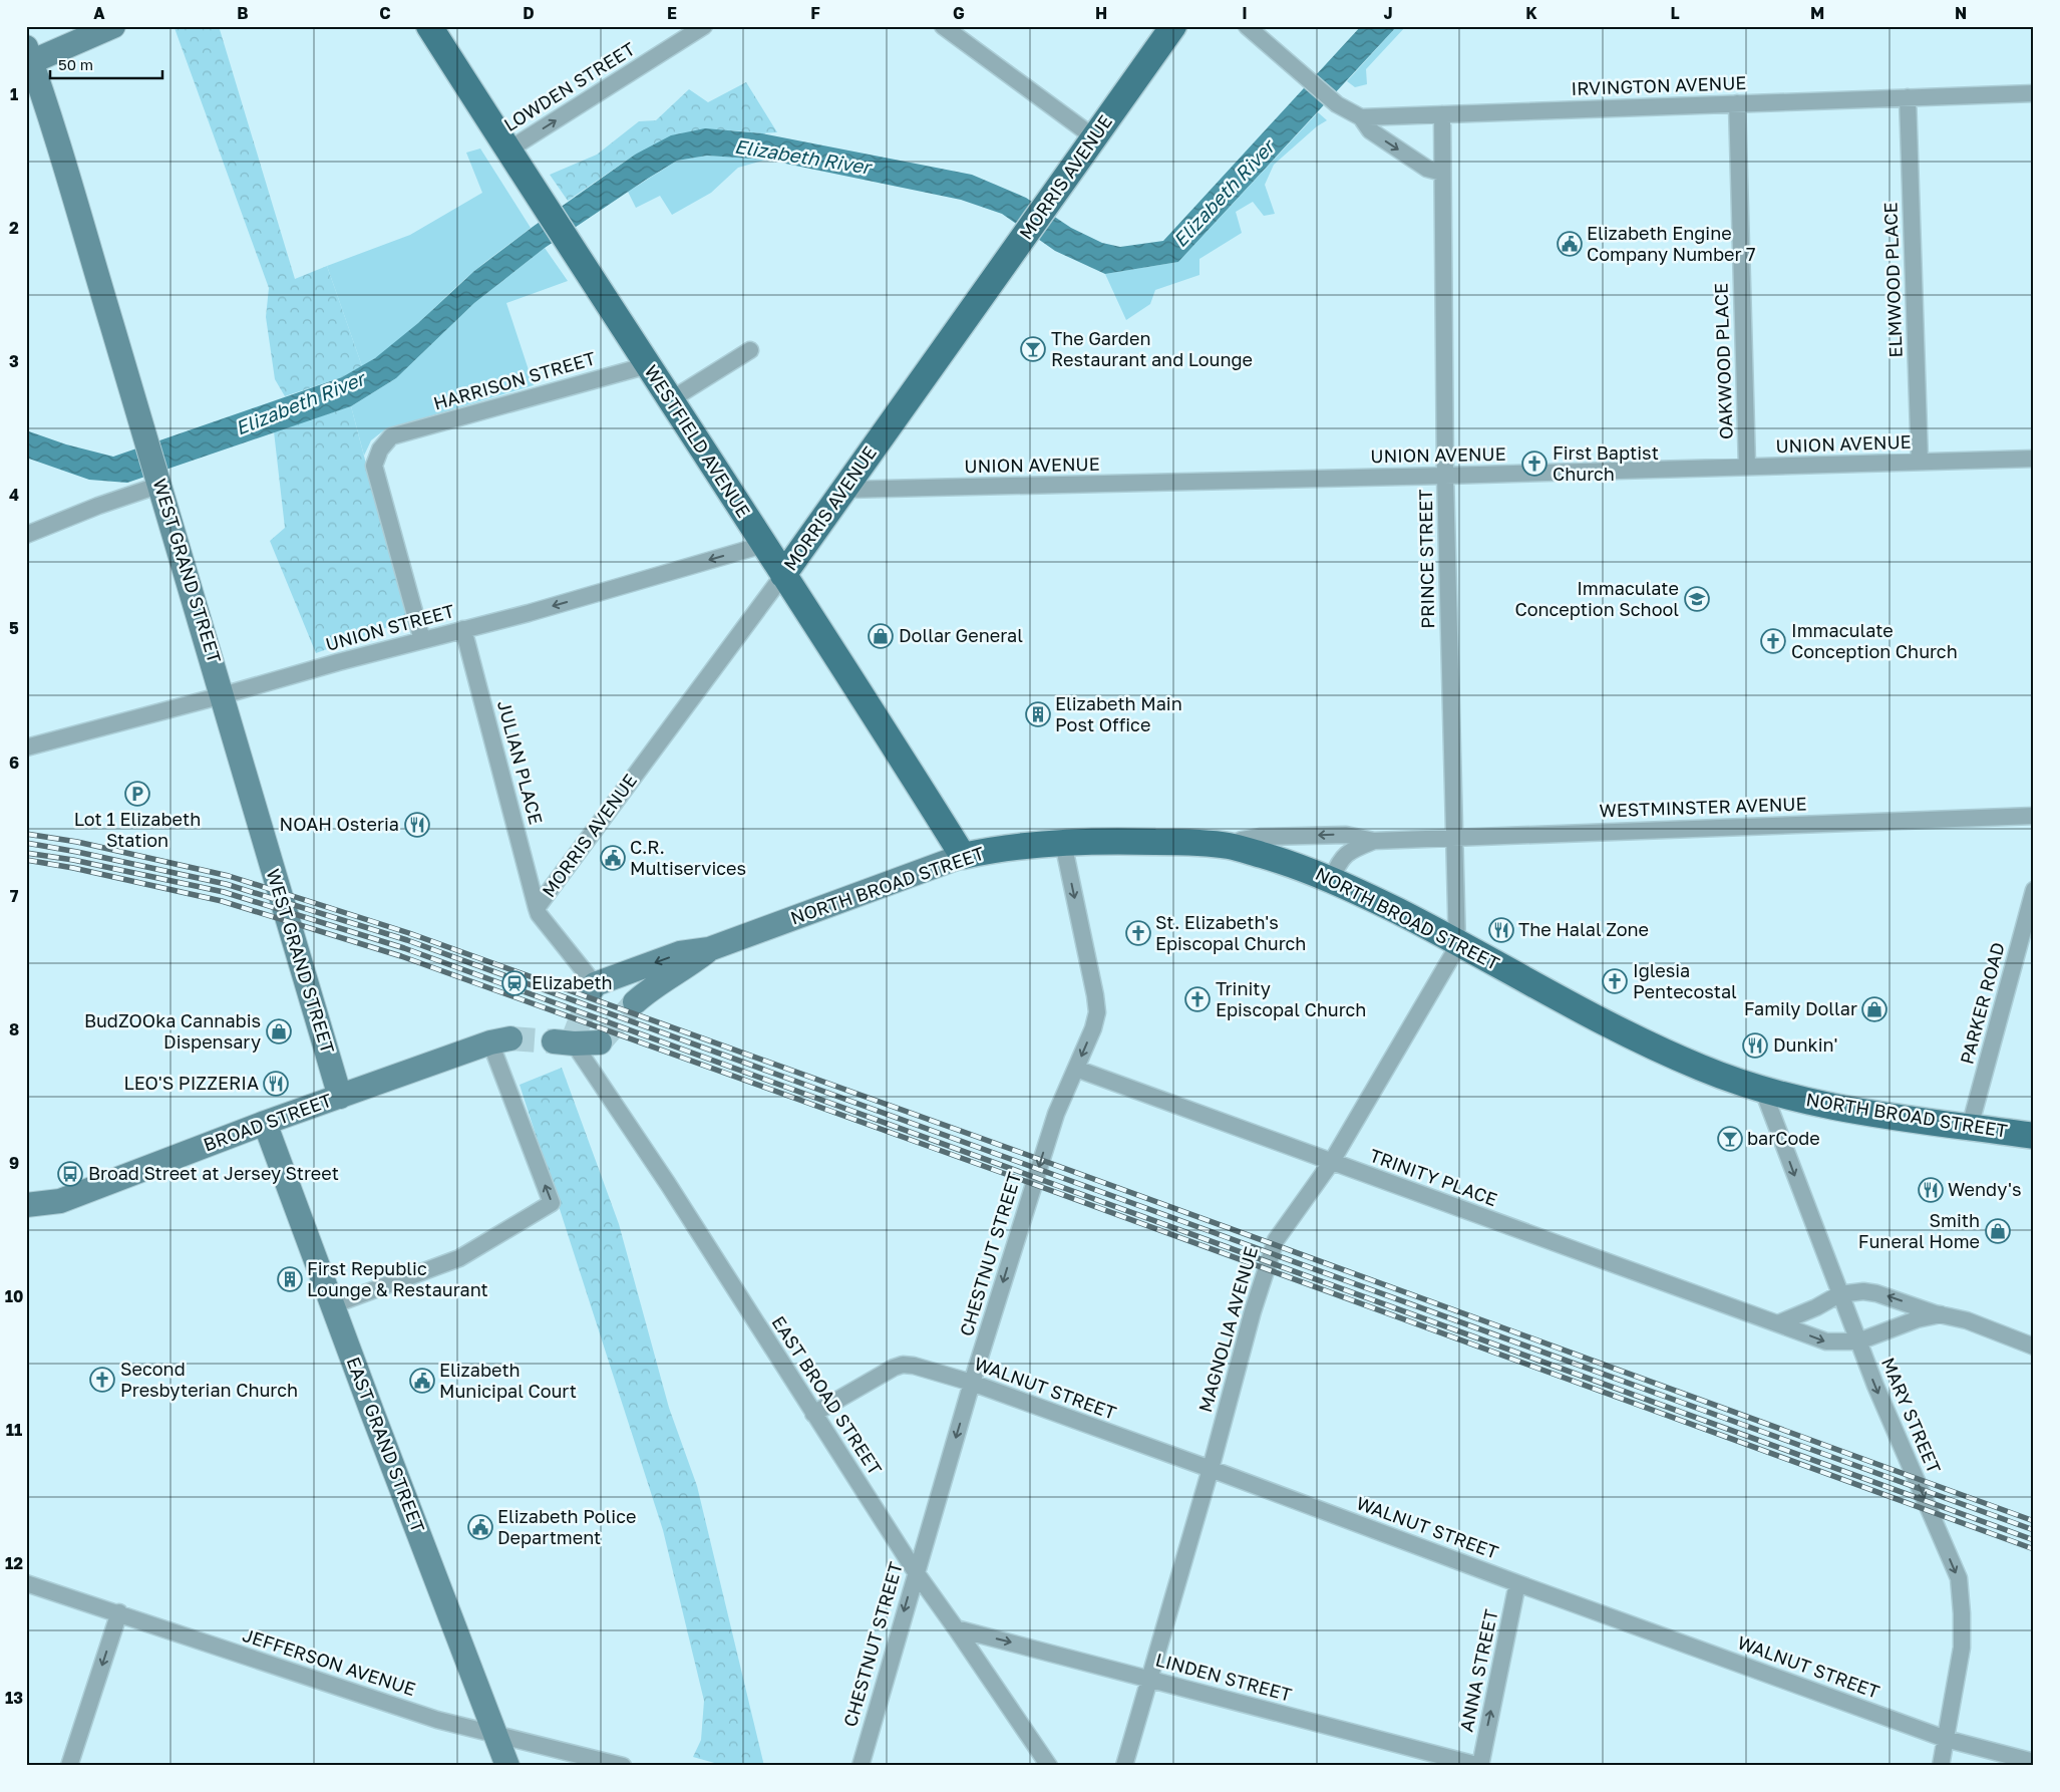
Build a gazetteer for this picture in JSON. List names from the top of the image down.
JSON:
{
  "streets": {
    "main road": ["MORRIS AVENUE", "WESTFIELD AVENUE", "NORTH BROAD STREET"],
    "street": [
      "IRVINGTON AVENUE",
      "LOWDEN STREET",
      "ELMWOOD PLACE",
      "OAKWOOD PLACE",
      "HARRISON STREET",
      "UNION AVENUE",
      "PRINCE STREET",
      "WEST GRAND STREET",
      "UNION STREET",
      "JULIAN PLACE",
      "WESTMINSTER AVENUE",
      "PARKER ROAD",
      "BROAD STREET",
      "TRINITY PLACE",
      "CHESTNUT STREET",
      "MAGNOLIA AVENUE",
      "WALNUT STREET",
      "EAST BROAD STREET",
      "MARY STREET",
      "EAST GRAND STREET",
      "JEFFERSON AVENUE",
      "ANNA STREET",
      "LINDEN STREET"
    ]
  },
  "crossings": [
    ["IRVINGTON AVENUE", "ELMWOOD PLACE"],
    ["IRVINGTON AVENUE", "OAKWOOD PLACE"],
    ["IRVINGTON AVENUE", "PRINCE STREET"],
    ["LOWDEN STREET", "WESTFIELD AVENUE"],
    ["MORRIS AVENUE", "WESTFIELD AVENUE"],
    ["MORRIS AVENUE", "UNION AVENUE"],
    ["MORRIS AVENUE", "JULIAN PLACE"],
    ["MORRIS AVENUE", "NORTH BROAD STREET"],
    ["ELMWOOD PLACE", "UNION AVENUE"],
    ["OAKWOOD PLACE", "UNION AVENUE"],
    ["HARRISON STREET", "WESTFIELD AVENUE"],
    ["HARRISON STREET", "UNION STREET"],
    ["WESTFIELD AVENUE", "UNION STREET"],
    ["WESTFIELD AVENUE", "NORTH BROAD STREET"],
    ["UNION AVENUE", "PRINCE STREET"],
    ["PRINCE STREET", "WESTMINSTER AVENUE"],
    ["PRINCE STREET", "NORTH BROAD STREET"],
    ["PRINCE STREET", "MAGNOLIA AVENUE"],
    ["WEST GRAND STREET", "UNION STREET"],
    ["WEST GRAND STREET", "BROAD STREET"],
    ["UNION STREET", "JULIAN PLACE"],
    ["WESTMINSTER AVENUE", "NORTH BROAD STREET"],
    ["NORTH BROAD STREET", "PARKER ROAD"],
    ["NORTH BROAD STREET", "CHESTNUT STREET"],
    ["NORTH BROAD STREET", "MAGNOLIA AVENUE"],
    ["NORTH BROAD STREET", "MARY STREET"],
    ["BROAD STREET", "EAST GRAND STREET"],
    ["TRINITY PLACE", "CHESTNUT STREET"],
    ["TRINITY PLACE", "MAGNOLIA AVENUE"],
    ["TRINITY PLACE", "MARY STREET"],
    ["CHESTNUT STREET", "WALNUT STREET"],
    ["CHESTNUT STREET", "EAST BROAD STREET"],
    ["MAGNOLIA AVENUE", "WALNUT STREET"],
    ["MAGNOLIA AVENUE", "LINDEN STREET"],
    ["WALNUT STREET", "EAST BROAD STREET"],
    ["WALNUT STREET", "MARY STREET"],
    ["WALNUT STREET", "ANNA STREET"],
    ["EAST BROAD STREET", "LINDEN STREET"],
    ["EAST GRAND STREET", "JEFFERSON AVENUE"],
    ["ANNA STREET", "LINDEN STREET"]
  ],
  "one_way": [
    "LOWDEN STREET",
    "UNION STREET",
    "CHESTNUT STREET",
    "MARY STREET",
    "ANNA STREET",
    "LINDEN STREET"
  ],
  "water": ["Elizabeth River"],
  "places": {
    "public building": [
      "Elizabeth Engine Company Number 7",
      "C.R. Multiservices",
      "Elizabeth Municipal Court",
      "Elizabeth Police Department"
    ],
    "bar": ["The Garden Restaurant and Lounge", "barCode"],
    "church": [
      "First Baptist Church",
      "Immaculate Conception Church",
      "St. Elizabeth's Episcopal Church",
      "Iglesia Pentecostal",
      "Trinity Episcopal Church",
      "Second Presbyterian Church"
    ],
    "school or university": ["Immaculate Conception School"],
    "shop": [
      "Dollar General",
      "Family Dollar",
      "BudZOOka Cannabis Dispensary",
      "Smith Funeral Home"
    ],
    "building": ["Elizabeth Main Post Office", "First Republic Lounge & Restaurant"],
    "parking": ["Lot 1 Elizabeth Station"],
    "restaurant": [
      "NOAH Osteria",
      "The Halal Zone",
      "Dunkin'",
      "LEO'S PIZZERIA",
      "Wendy's"
    ],
    "station": ["Elizabeth"],
    "bus stop": ["Broad Street at Jersey Street"]
  },
  "scale_bar": "50 m",
  "grid": {
    "columns": [
      "A",
      "B",
      "C",
      "D",
      "E",
      "F",
      "G",
      "H",
      "I",
      "J",
      "K",
      "L",
      "M",
      "N"
    ],
    "rows": [
      "1",
      "2",
      "3",
      "4",
      "5",
      "6",
      "7",
      "8",
      "9",
      "10",
      "11",
      "12",
      "13"
    ]
  }
}
